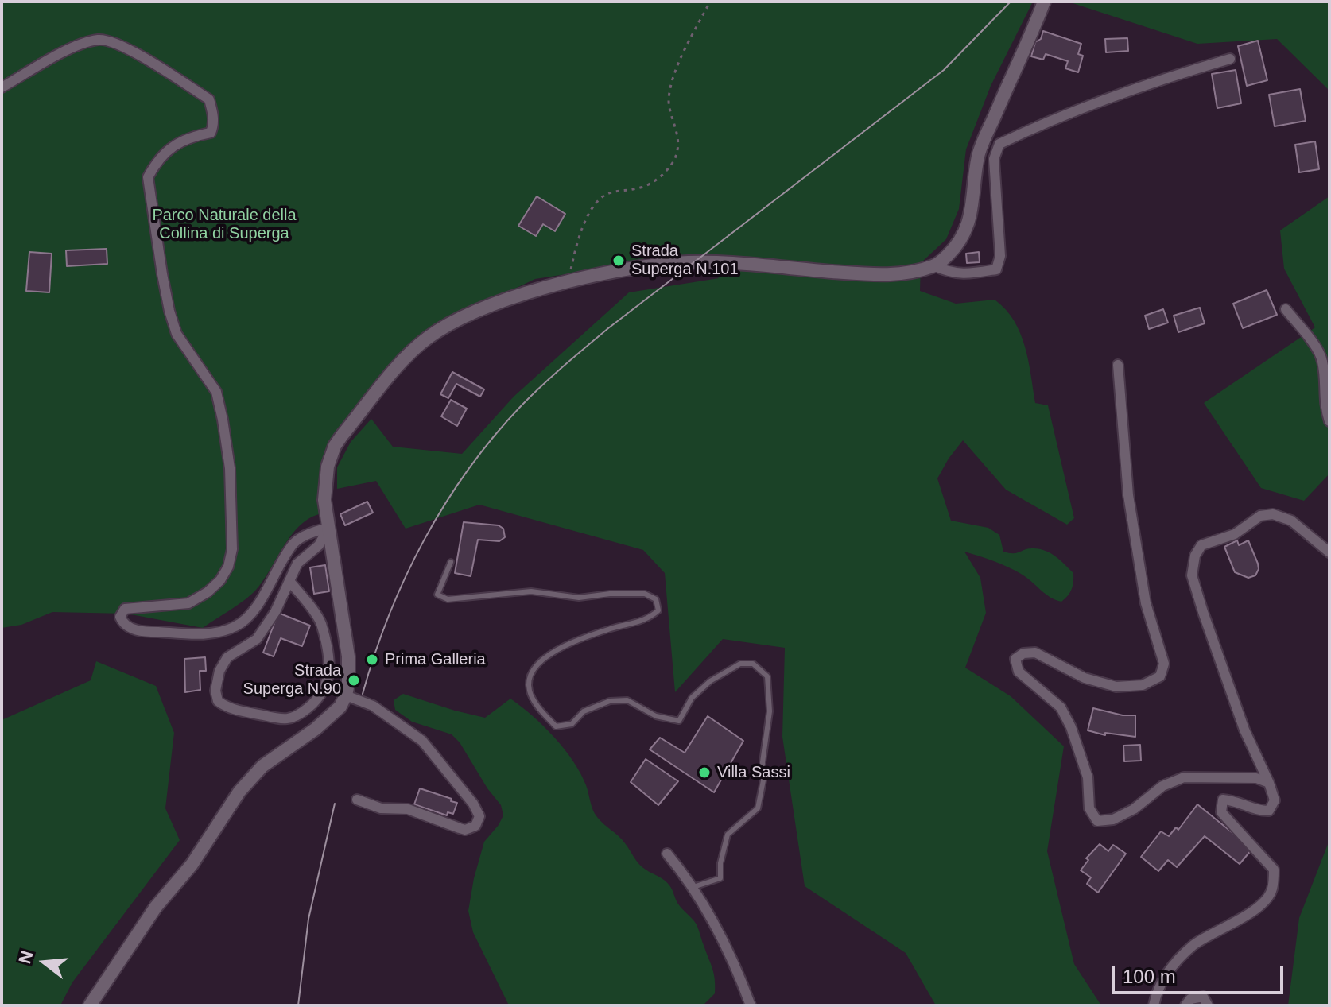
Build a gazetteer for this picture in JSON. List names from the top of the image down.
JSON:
{
  "parks": ["Parco Naturale della Collina di Superga"],
  "places": [
    "Strada Superga N.101",
    "Prima Galleria",
    "Strada Superga N.90",
    "Villa Sassi"
  ],
  "scale_bar": "100 m",
  "north": "left"
}
